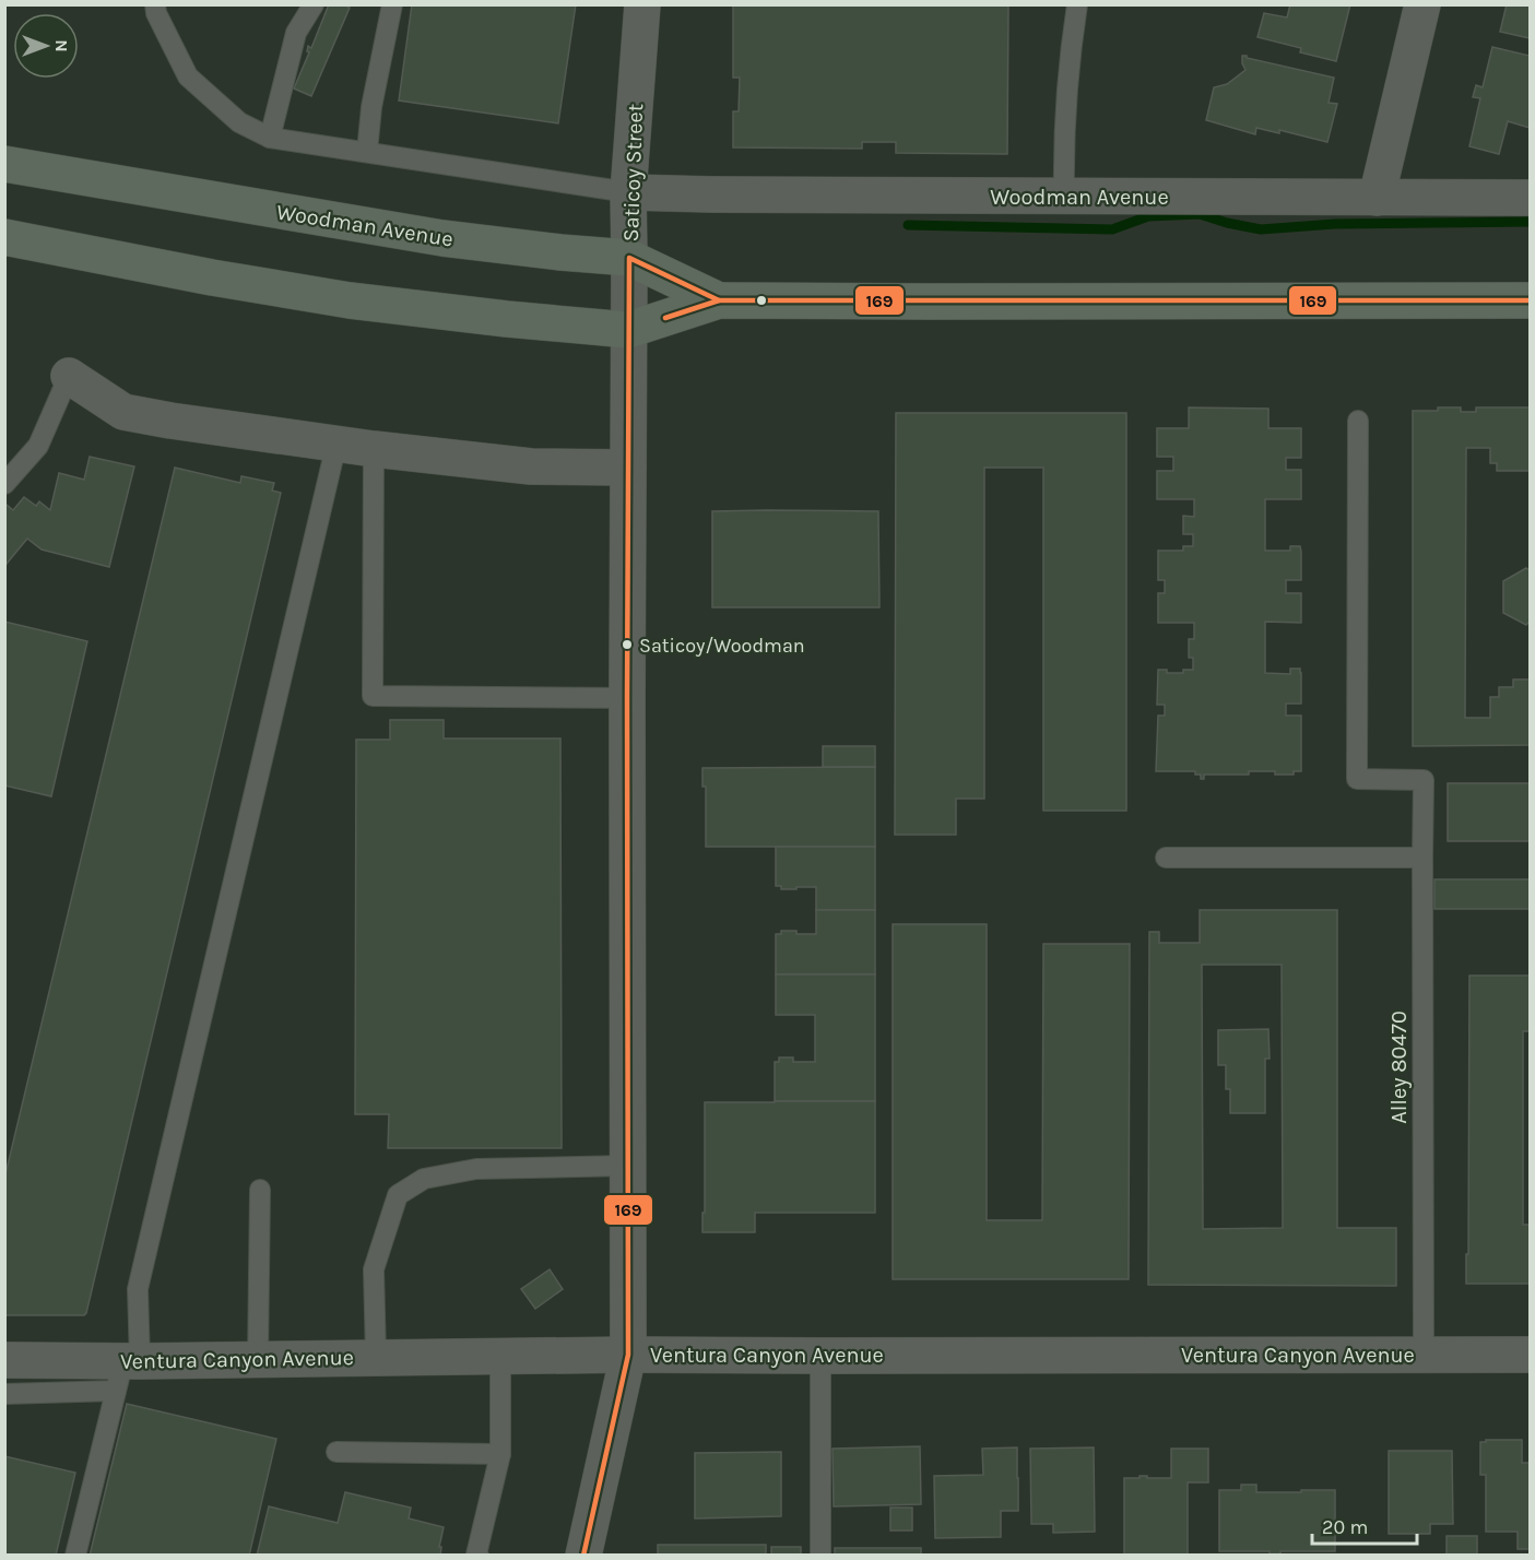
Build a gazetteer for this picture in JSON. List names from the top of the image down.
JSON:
{
  "streets": {
    "main road": ["Woodman Avenue"],
    "street": ["Saticoy Street", "Ventura Canyon Avenue"],
    "lane": ["Alley 80470"]
  },
  "crossings": [
    ["Saticoy Street", "Woodman Avenue"],
    ["Saticoy Street", "Ventura Canyon Avenue"],
    ["Alley 80470", "Ventura Canyon Avenue"]
  ],
  "places": ["Saticoy/Woodman"],
  "lines": ["transit line 169"],
  "scale_bar": "20 m",
  "north": "right"
}
